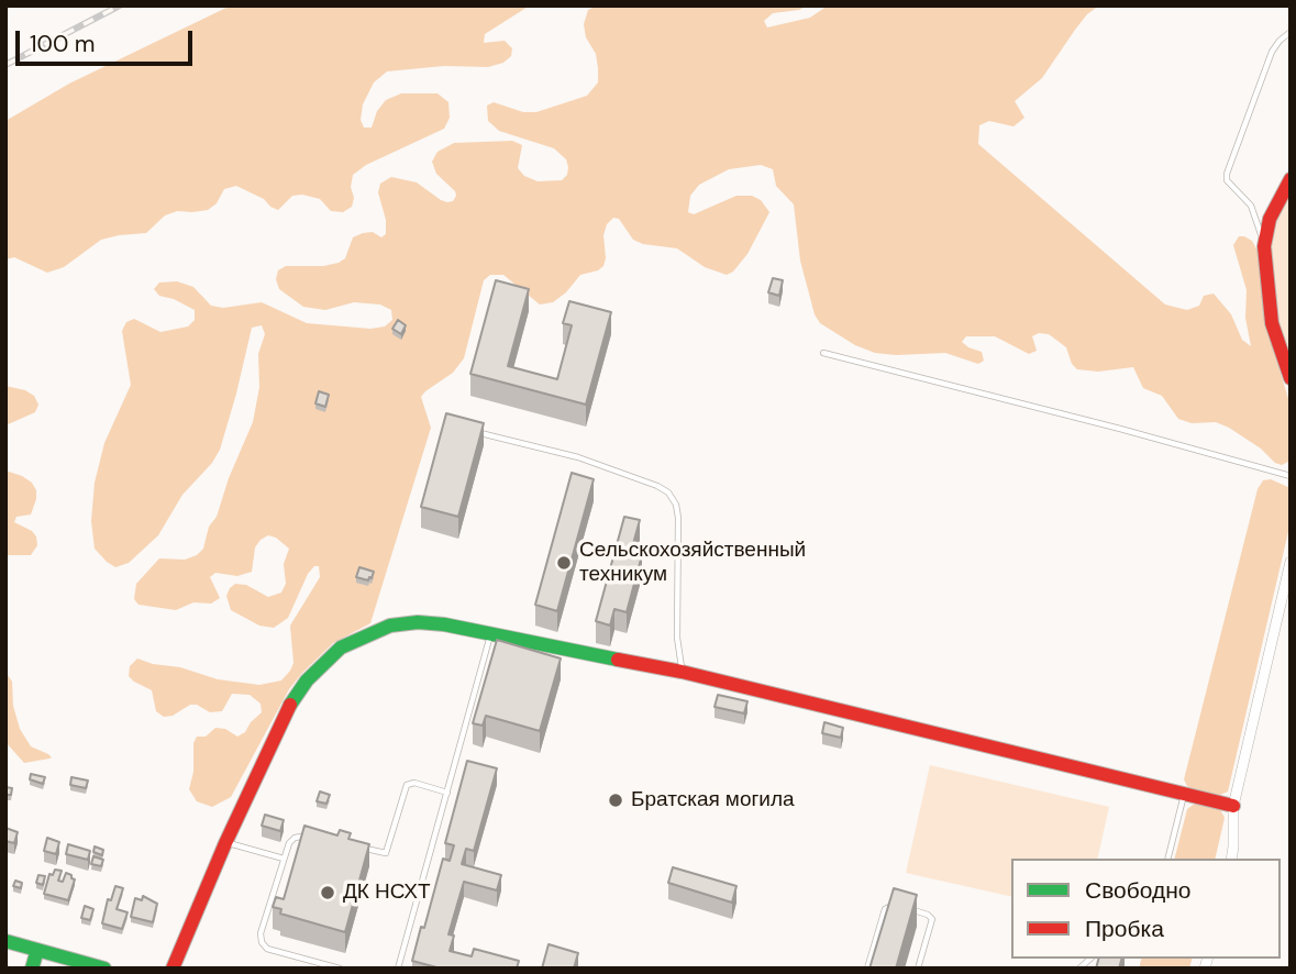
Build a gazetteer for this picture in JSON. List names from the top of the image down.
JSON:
{
  "places": ["Сельскохозяйственный техникум", "Братская могила", "ДК НСХТ"],
  "legend": ["Свободно", "Пробка"],
  "scale_bar": "100 m"
}
